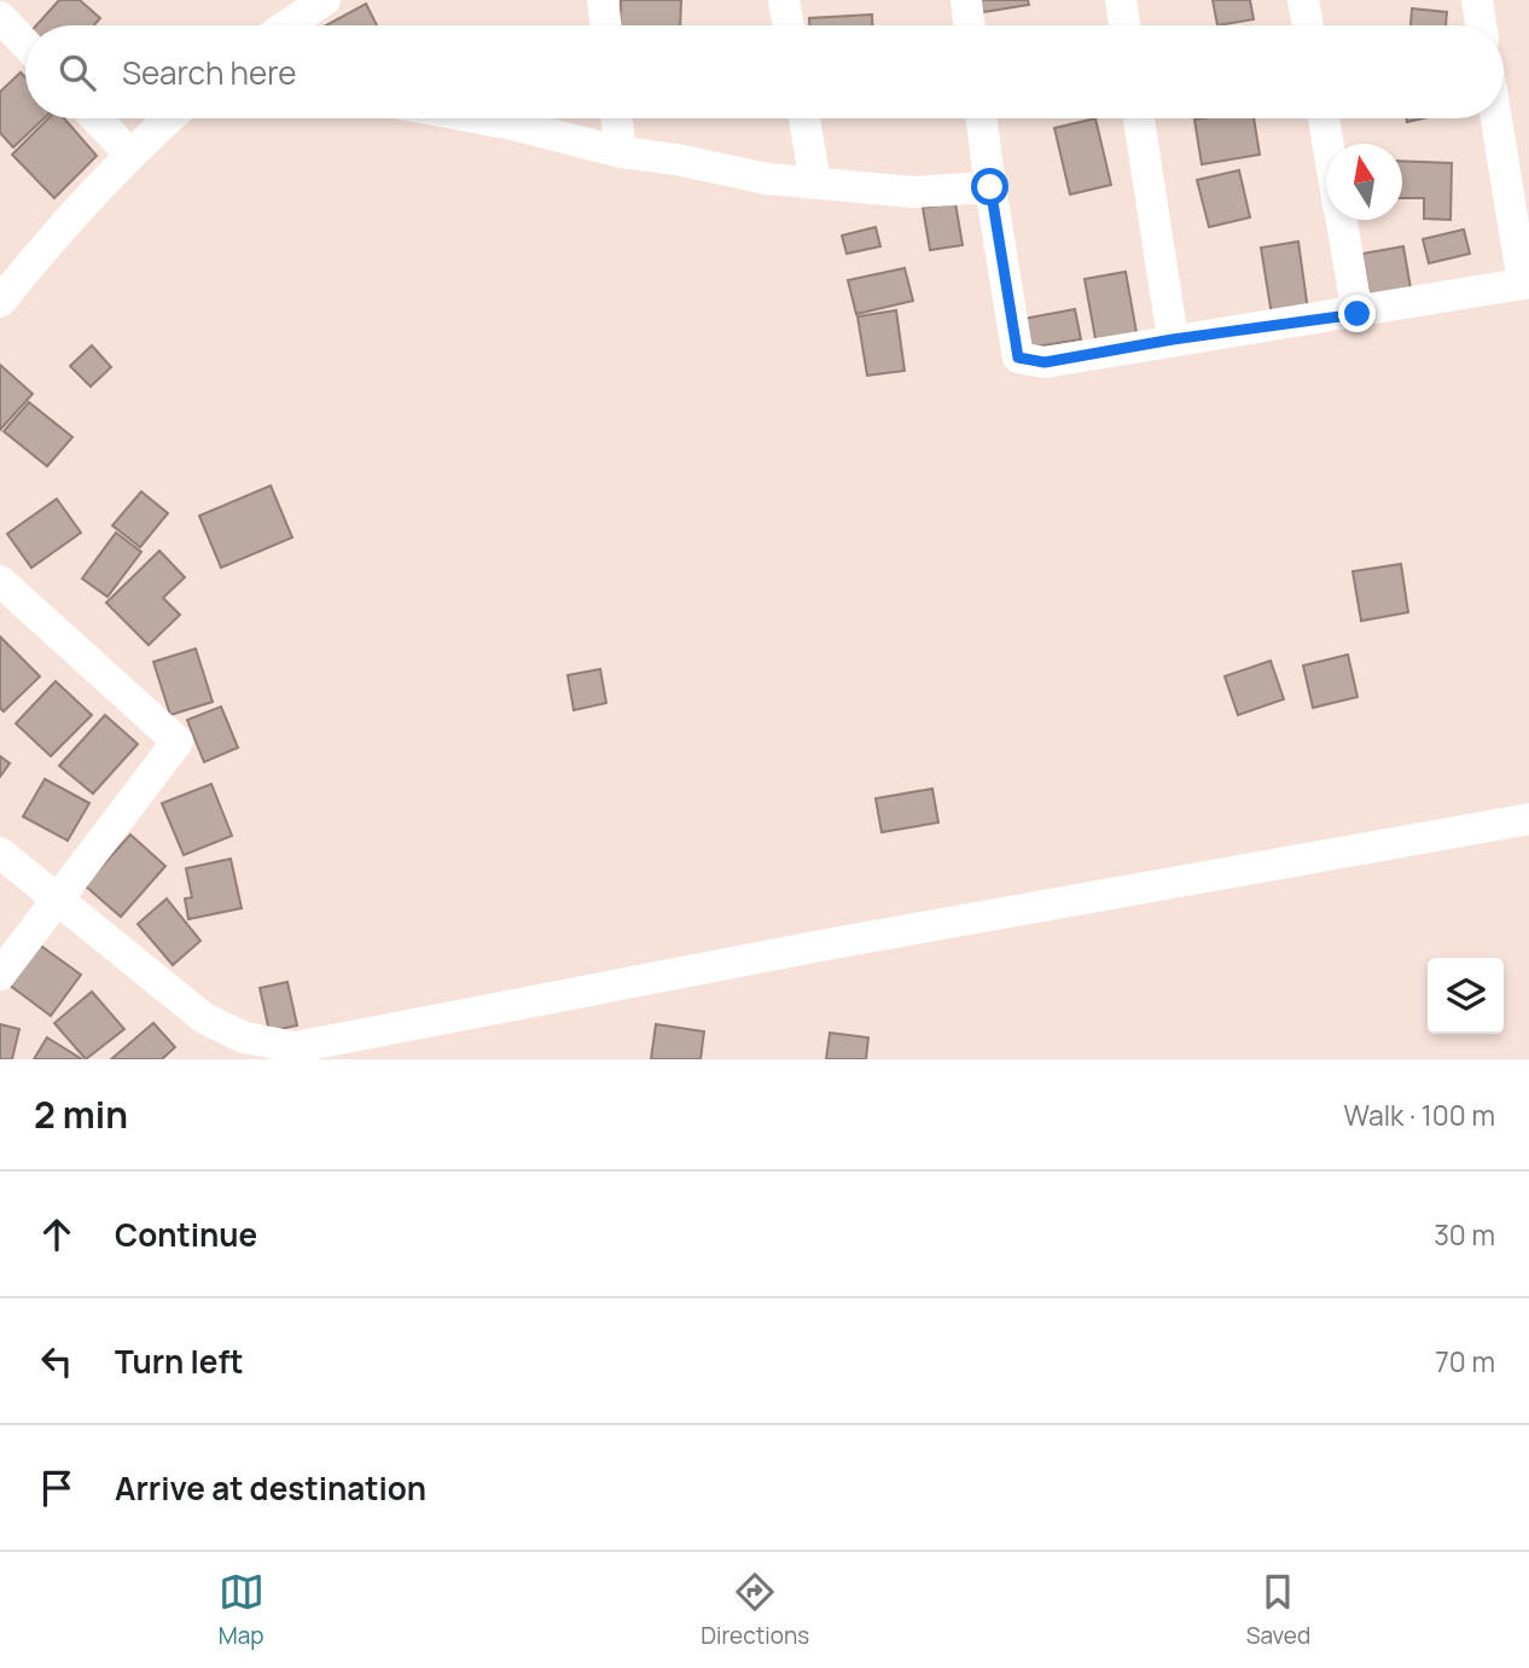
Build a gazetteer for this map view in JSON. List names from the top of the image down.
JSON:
{
  "north": "top",
  "page": {
    "search": "Search here",
    "heading": ["2 min", "Walk · 100 m"],
    "list": [
      ["Continue", "30 m"],
      ["Turn left", "70 m"],
      "Arrive at destination"
    ],
    "nav": ["Map", "Directions", "Saved"]
  }
}
